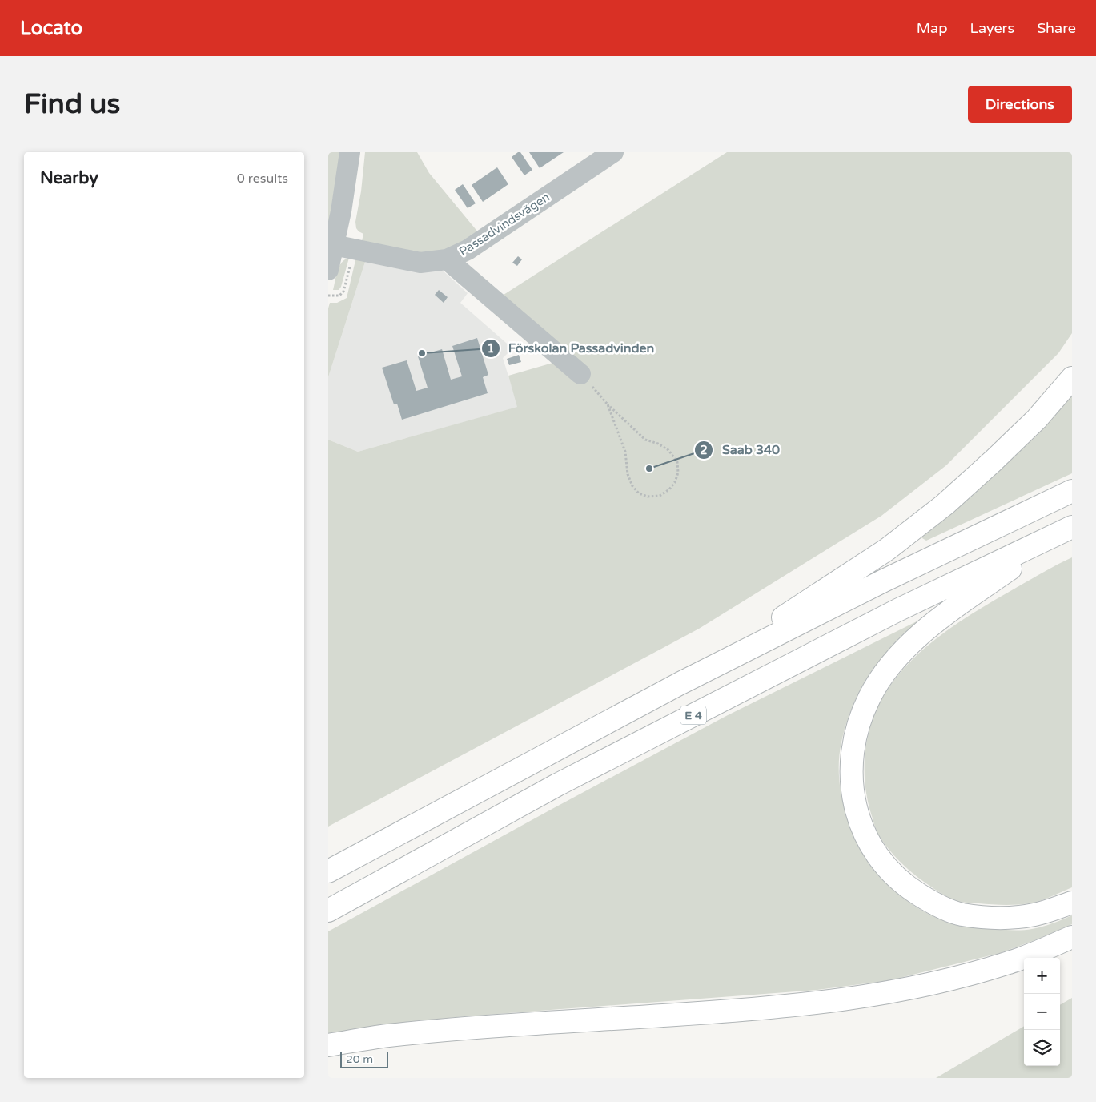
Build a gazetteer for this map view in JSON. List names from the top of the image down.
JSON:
{
  "streets": {
    "highway": ["E 4"],
    "street": ["Passadvindsvägen"]
  },
  "places": ["Förskolan Passadvinden", "Saab 340"],
  "scale_bar": "20 m",
  "page": {
    "header": "Locato",
    "nav": ["Map", "Layers", "Share"],
    "buttons": "Directions",
    "title": "Find us",
    "heading": ["Nearby", "0 results"],
    "map_buttons": ["+", "−"],
    "scale": "20 m"
  }
}
